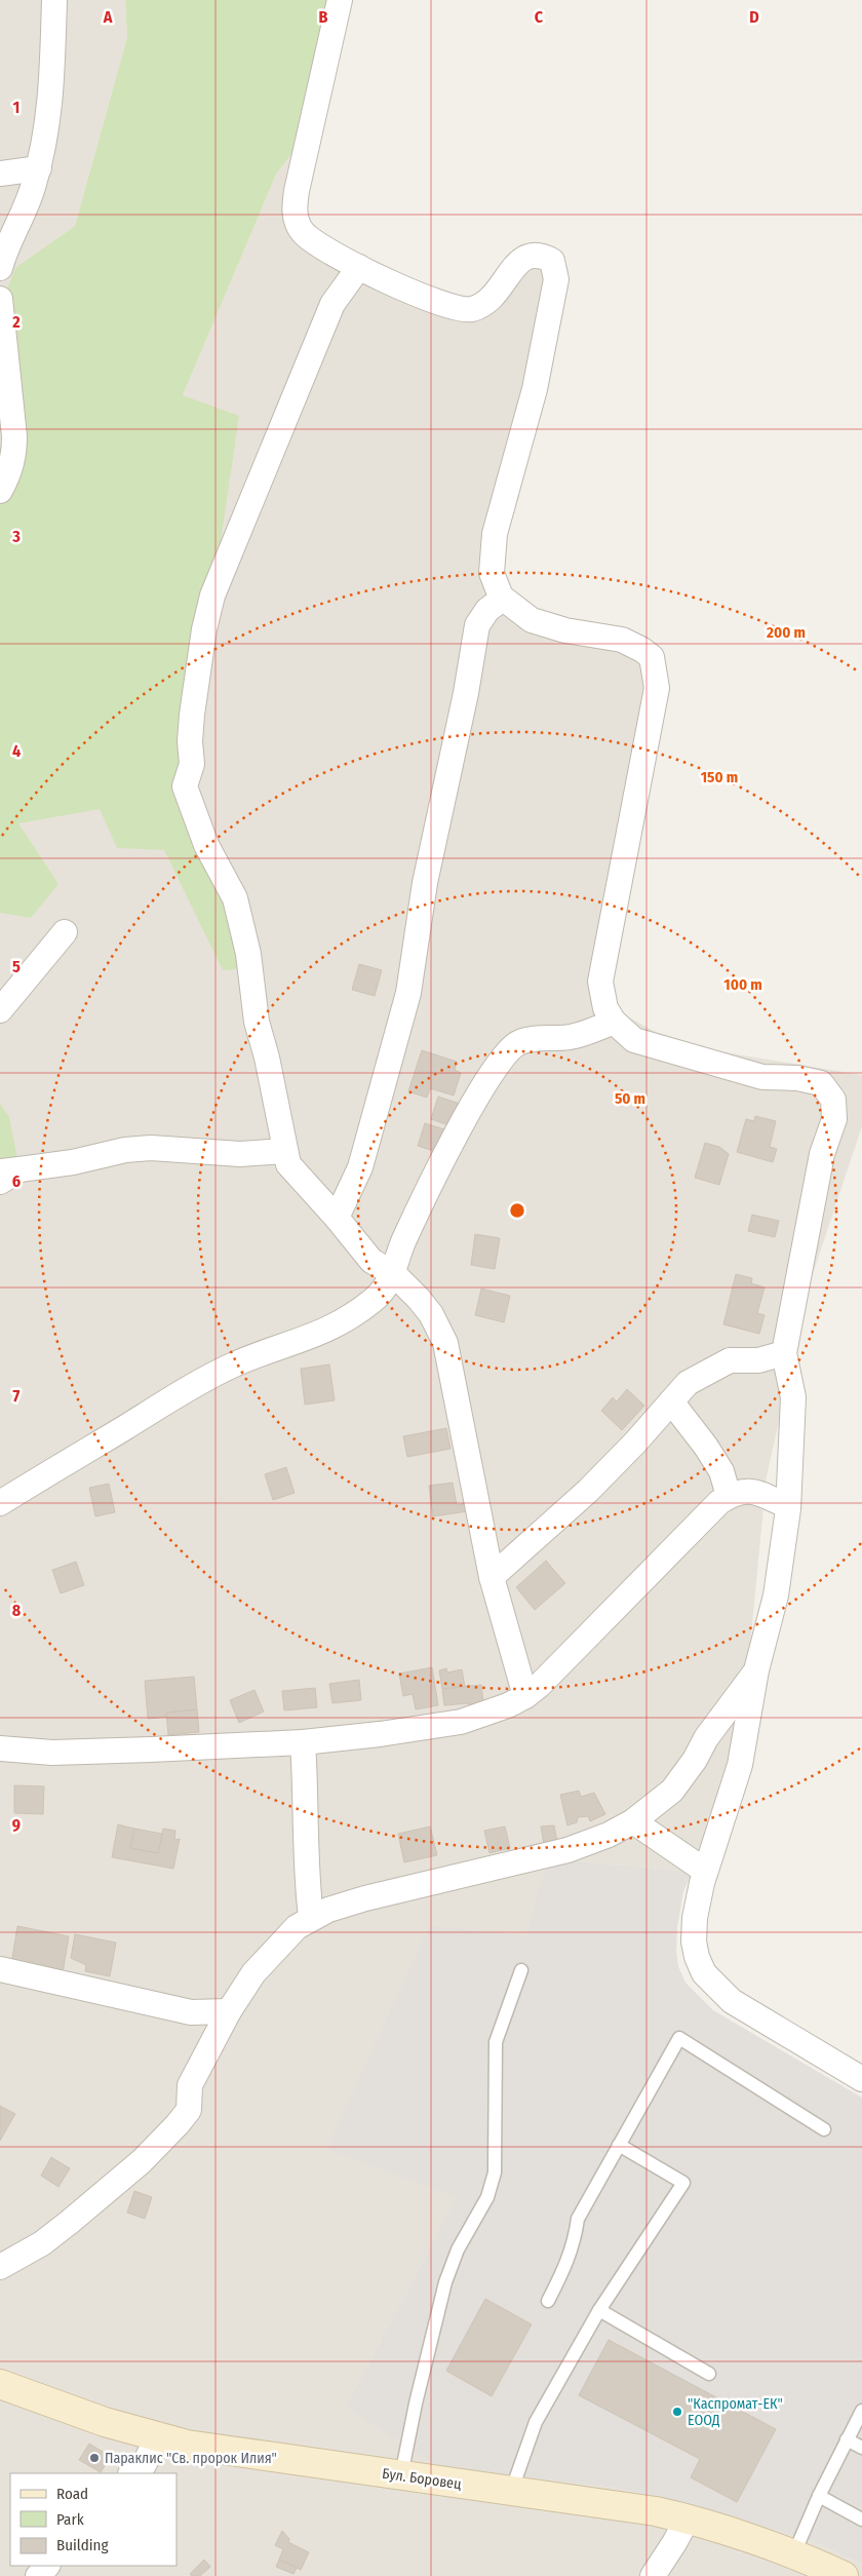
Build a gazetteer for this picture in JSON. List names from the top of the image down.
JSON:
{
  "streets": {
    "street": ["Бул. Боровец"]
  },
  "places": ["\"Каспромат-ЕК\" ЕООД", "Параклис \"Св. пророк Илия\""],
  "legend": ["Road", "Park", "Building"],
  "grid": {
    "columns": [
      "A",
      "B",
      "C",
      "D"
    ],
    "rows": [
      "1",
      "2",
      "3",
      "4",
      "5",
      "6",
      "7",
      "8",
      "9"
    ]
  },
  "rings": [
    "200 m",
    "150 m",
    "100 m",
    "50 m"
  ]
}
